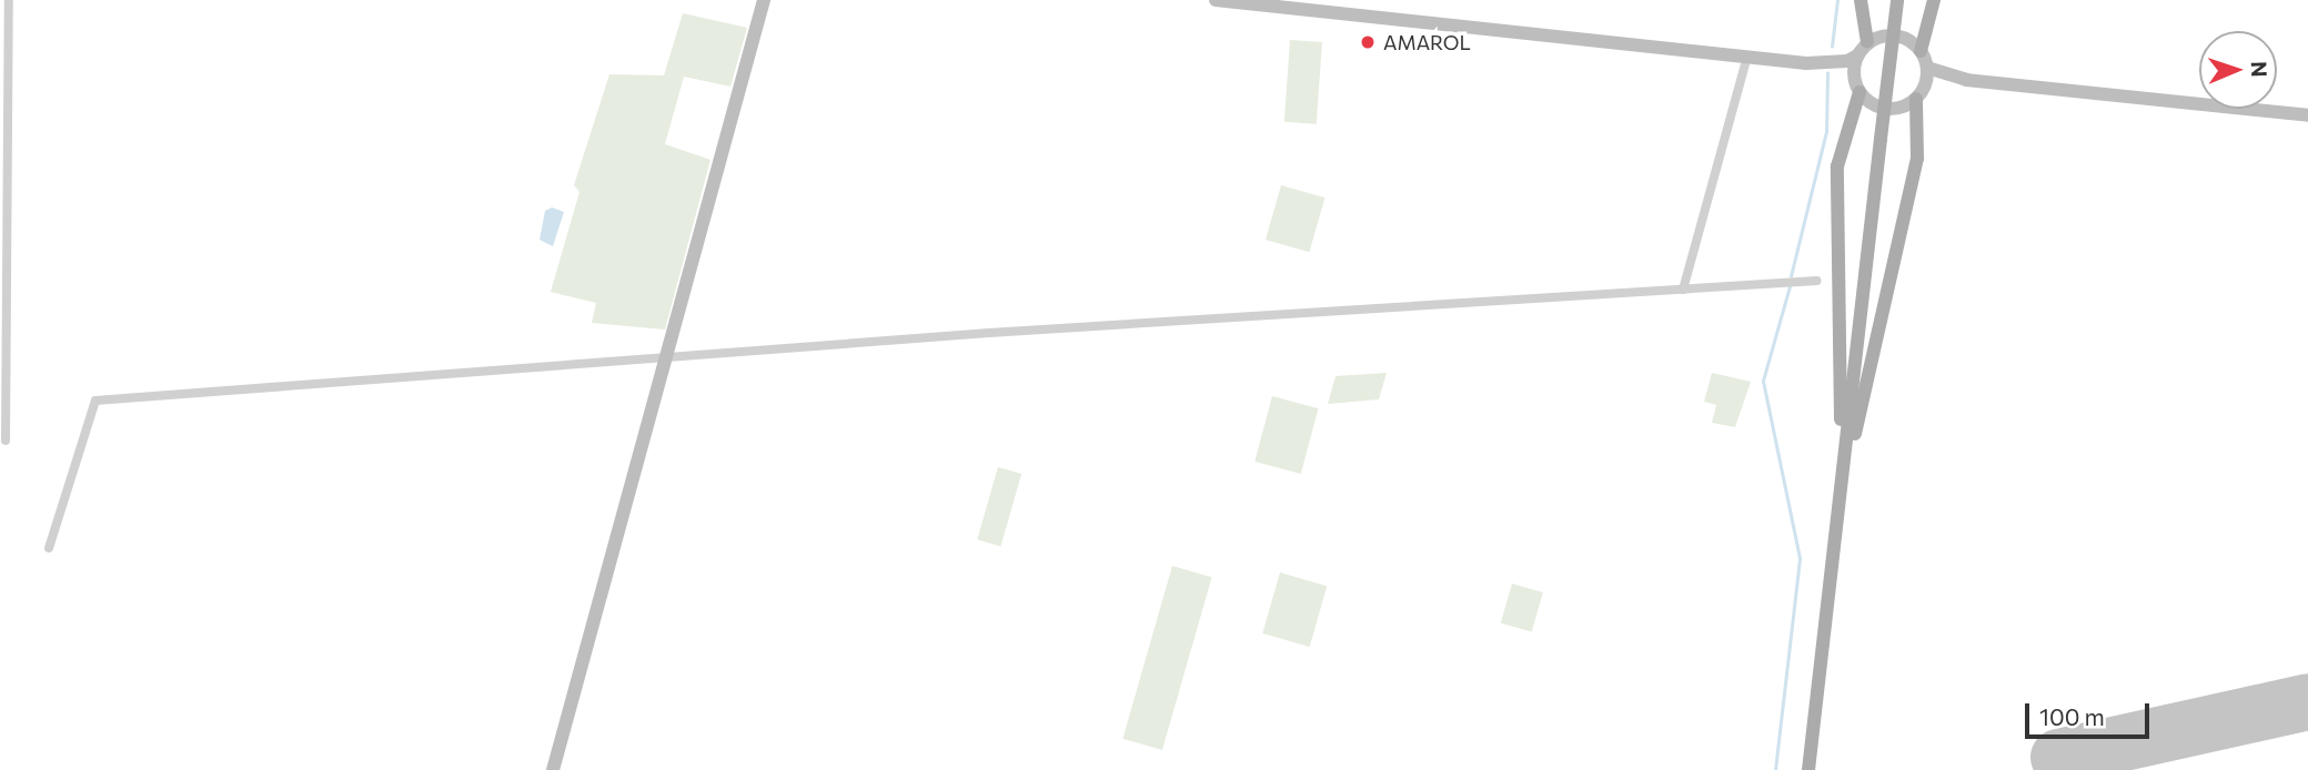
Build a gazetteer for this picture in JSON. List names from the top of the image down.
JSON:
{
  "places": ["AMAROL"],
  "scale_bar": "100 m",
  "north": "right"
}
